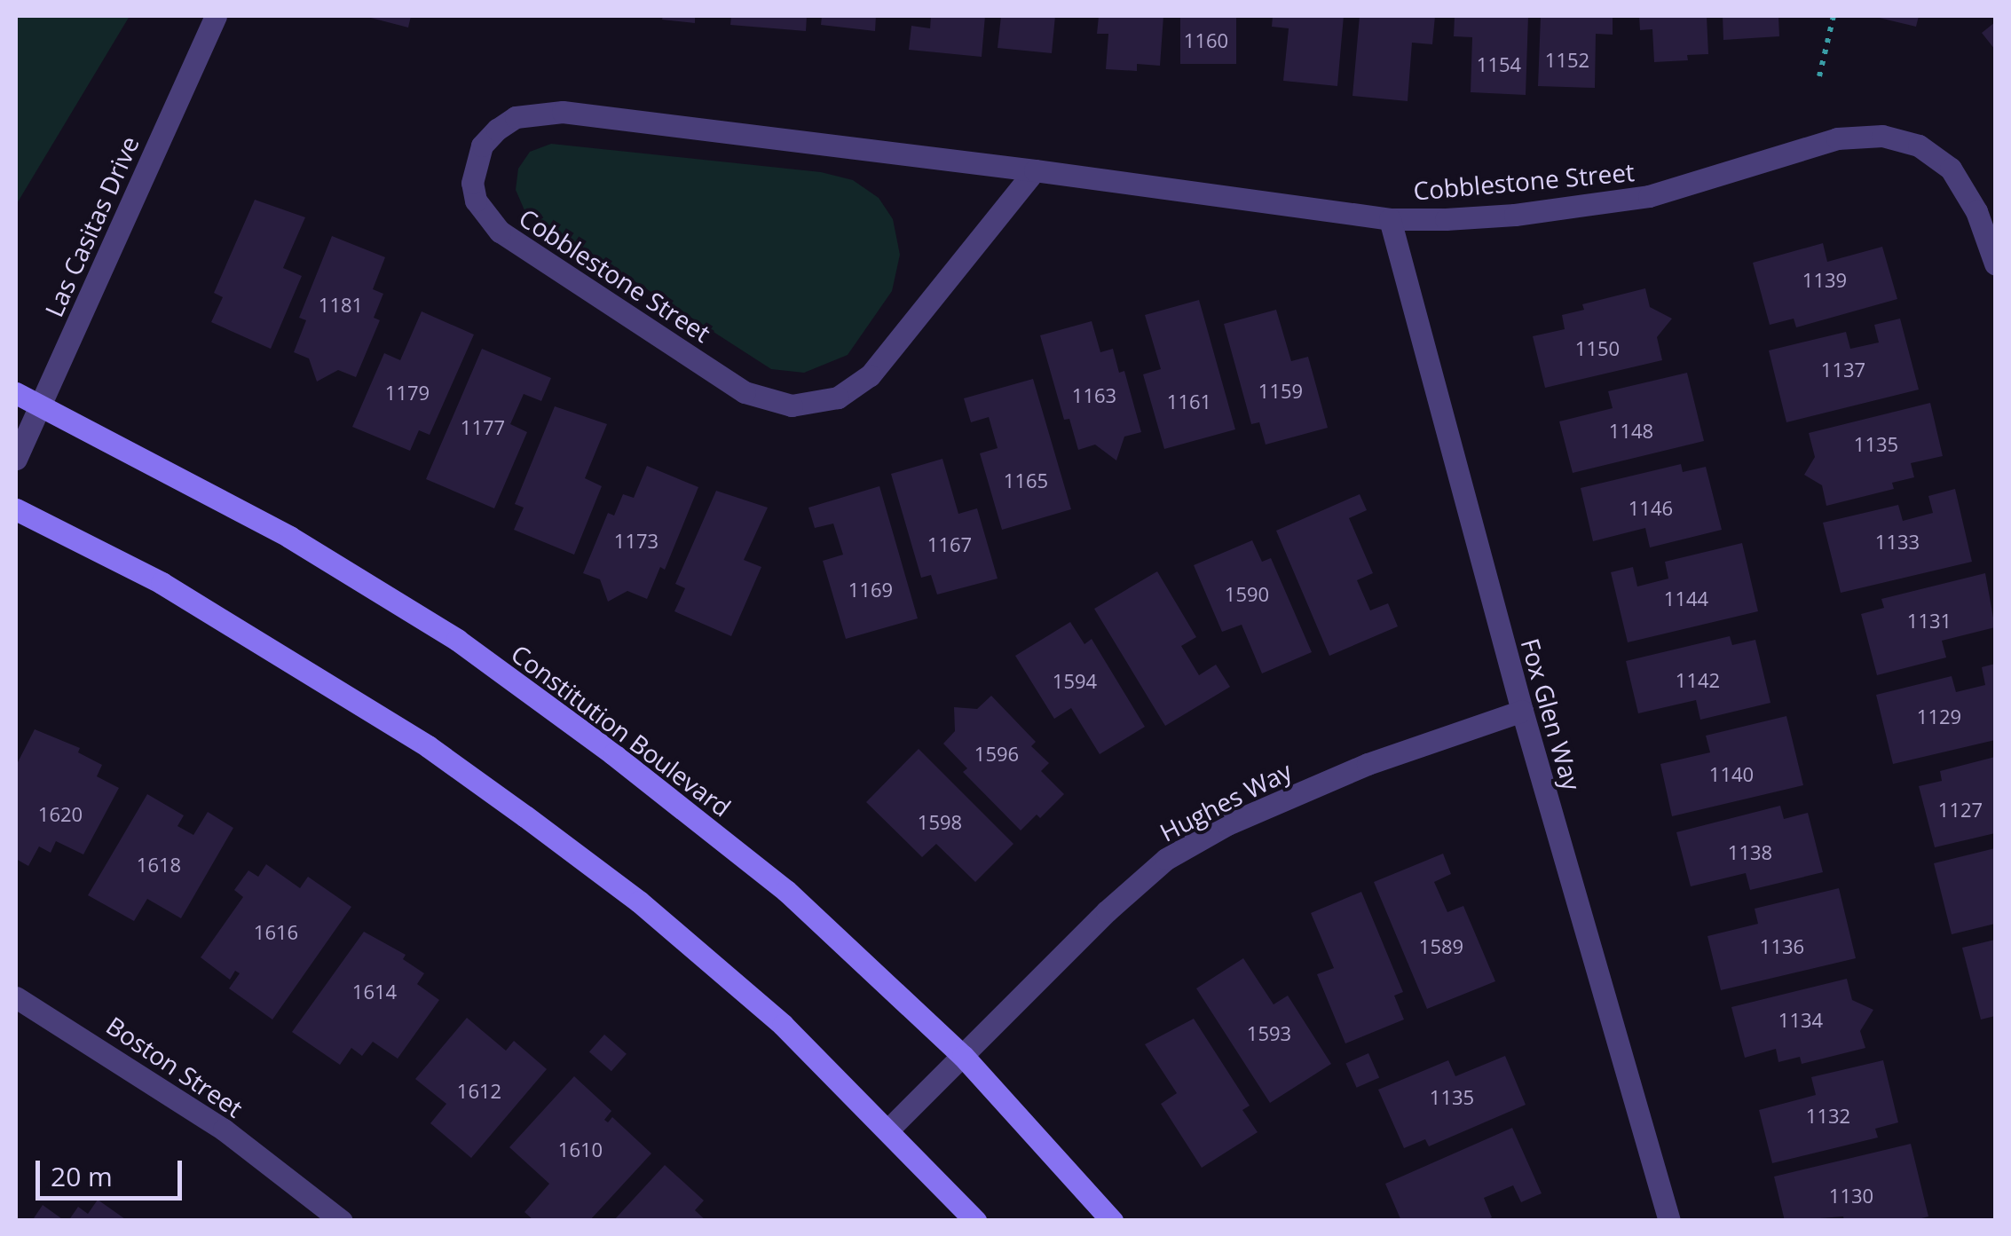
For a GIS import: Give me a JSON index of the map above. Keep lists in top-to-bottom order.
{
  "streets": {
    "main road": ["Constitution Boulevard"],
    "street": [
      "Cobblestone Street",
      "Las Casitas Drive",
      "Fox Glen Way",
      "Hughes Way",
      "Boston Street"
    ]
  },
  "crossings": [
    ["Cobblestone Street", "Fox Glen Way"],
    ["Las Casitas Drive", "Constitution Boulevard"],
    ["Fox Glen Way", "Hughes Way"],
    ["Constitution Boulevard", "Hughes Way"]
  ],
  "house_numbers": [
    "1160",
    "1152",
    "1154",
    "1139",
    "1181",
    "1150",
    "1137",
    "1159",
    "1179",
    "1163",
    "1161",
    "1177",
    "1148",
    "1135",
    "1165",
    "1146",
    "1173",
    "1133",
    "1167",
    "1169",
    "1590",
    "1144",
    "1131",
    "1142",
    "1594",
    "1129",
    "1596",
    "1140",
    "1127",
    "1620",
    "1598",
    "1138",
    "1618",
    "1616",
    "1589",
    "1136",
    "1614",
    "1134",
    "1593",
    "1612",
    "1135",
    "1132",
    "1610",
    "1130"
  ],
  "scale_bar": "20 m"
}
